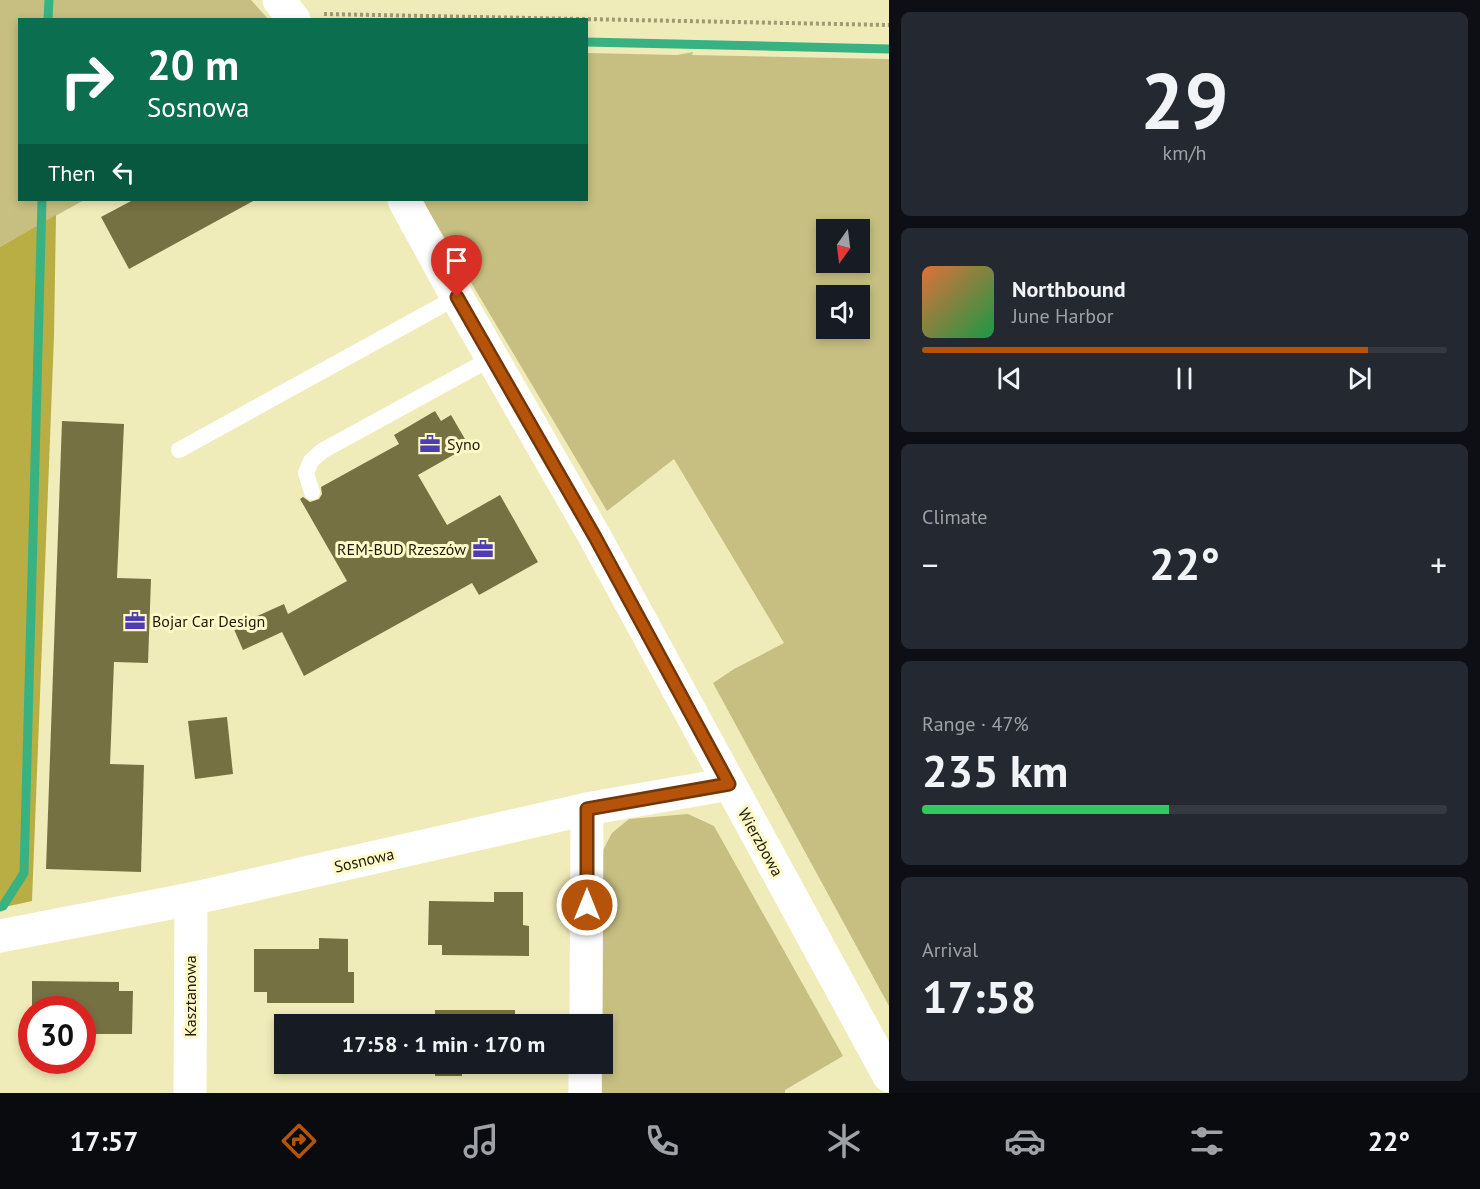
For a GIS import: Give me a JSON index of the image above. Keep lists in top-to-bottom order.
{
  "streets": {
    "street": ["Wierzbowa", "Sosnowa", "Kasztanowa"]
  },
  "crossings": [
    ["Wierzbowa", "Sosnowa"],
    ["Sosnowa", "Kasztanowa"]
  ],
  "places": {
    "office": ["Syno", "REM-BUD Rzeszów", "Bojar Car Design"]
  },
  "north": "bottom",
  "page": {
    "tile": [
      ["29", "km/h"],
      "Climate",
      ["Range · 47%", "235 km"],
      ["Arrival", "17:58"]
    ],
    "turn": ["20 m", "Sosnowa"],
    "then": "Then",
    "song": ["Northbound", "June Harbor"],
    "heat": ["−", "22°", "+"],
    "limit": "30",
    "trip": "17:58 · 1 min · 170 m",
    "tabs": ["17:57", "22°"]
  }
}
